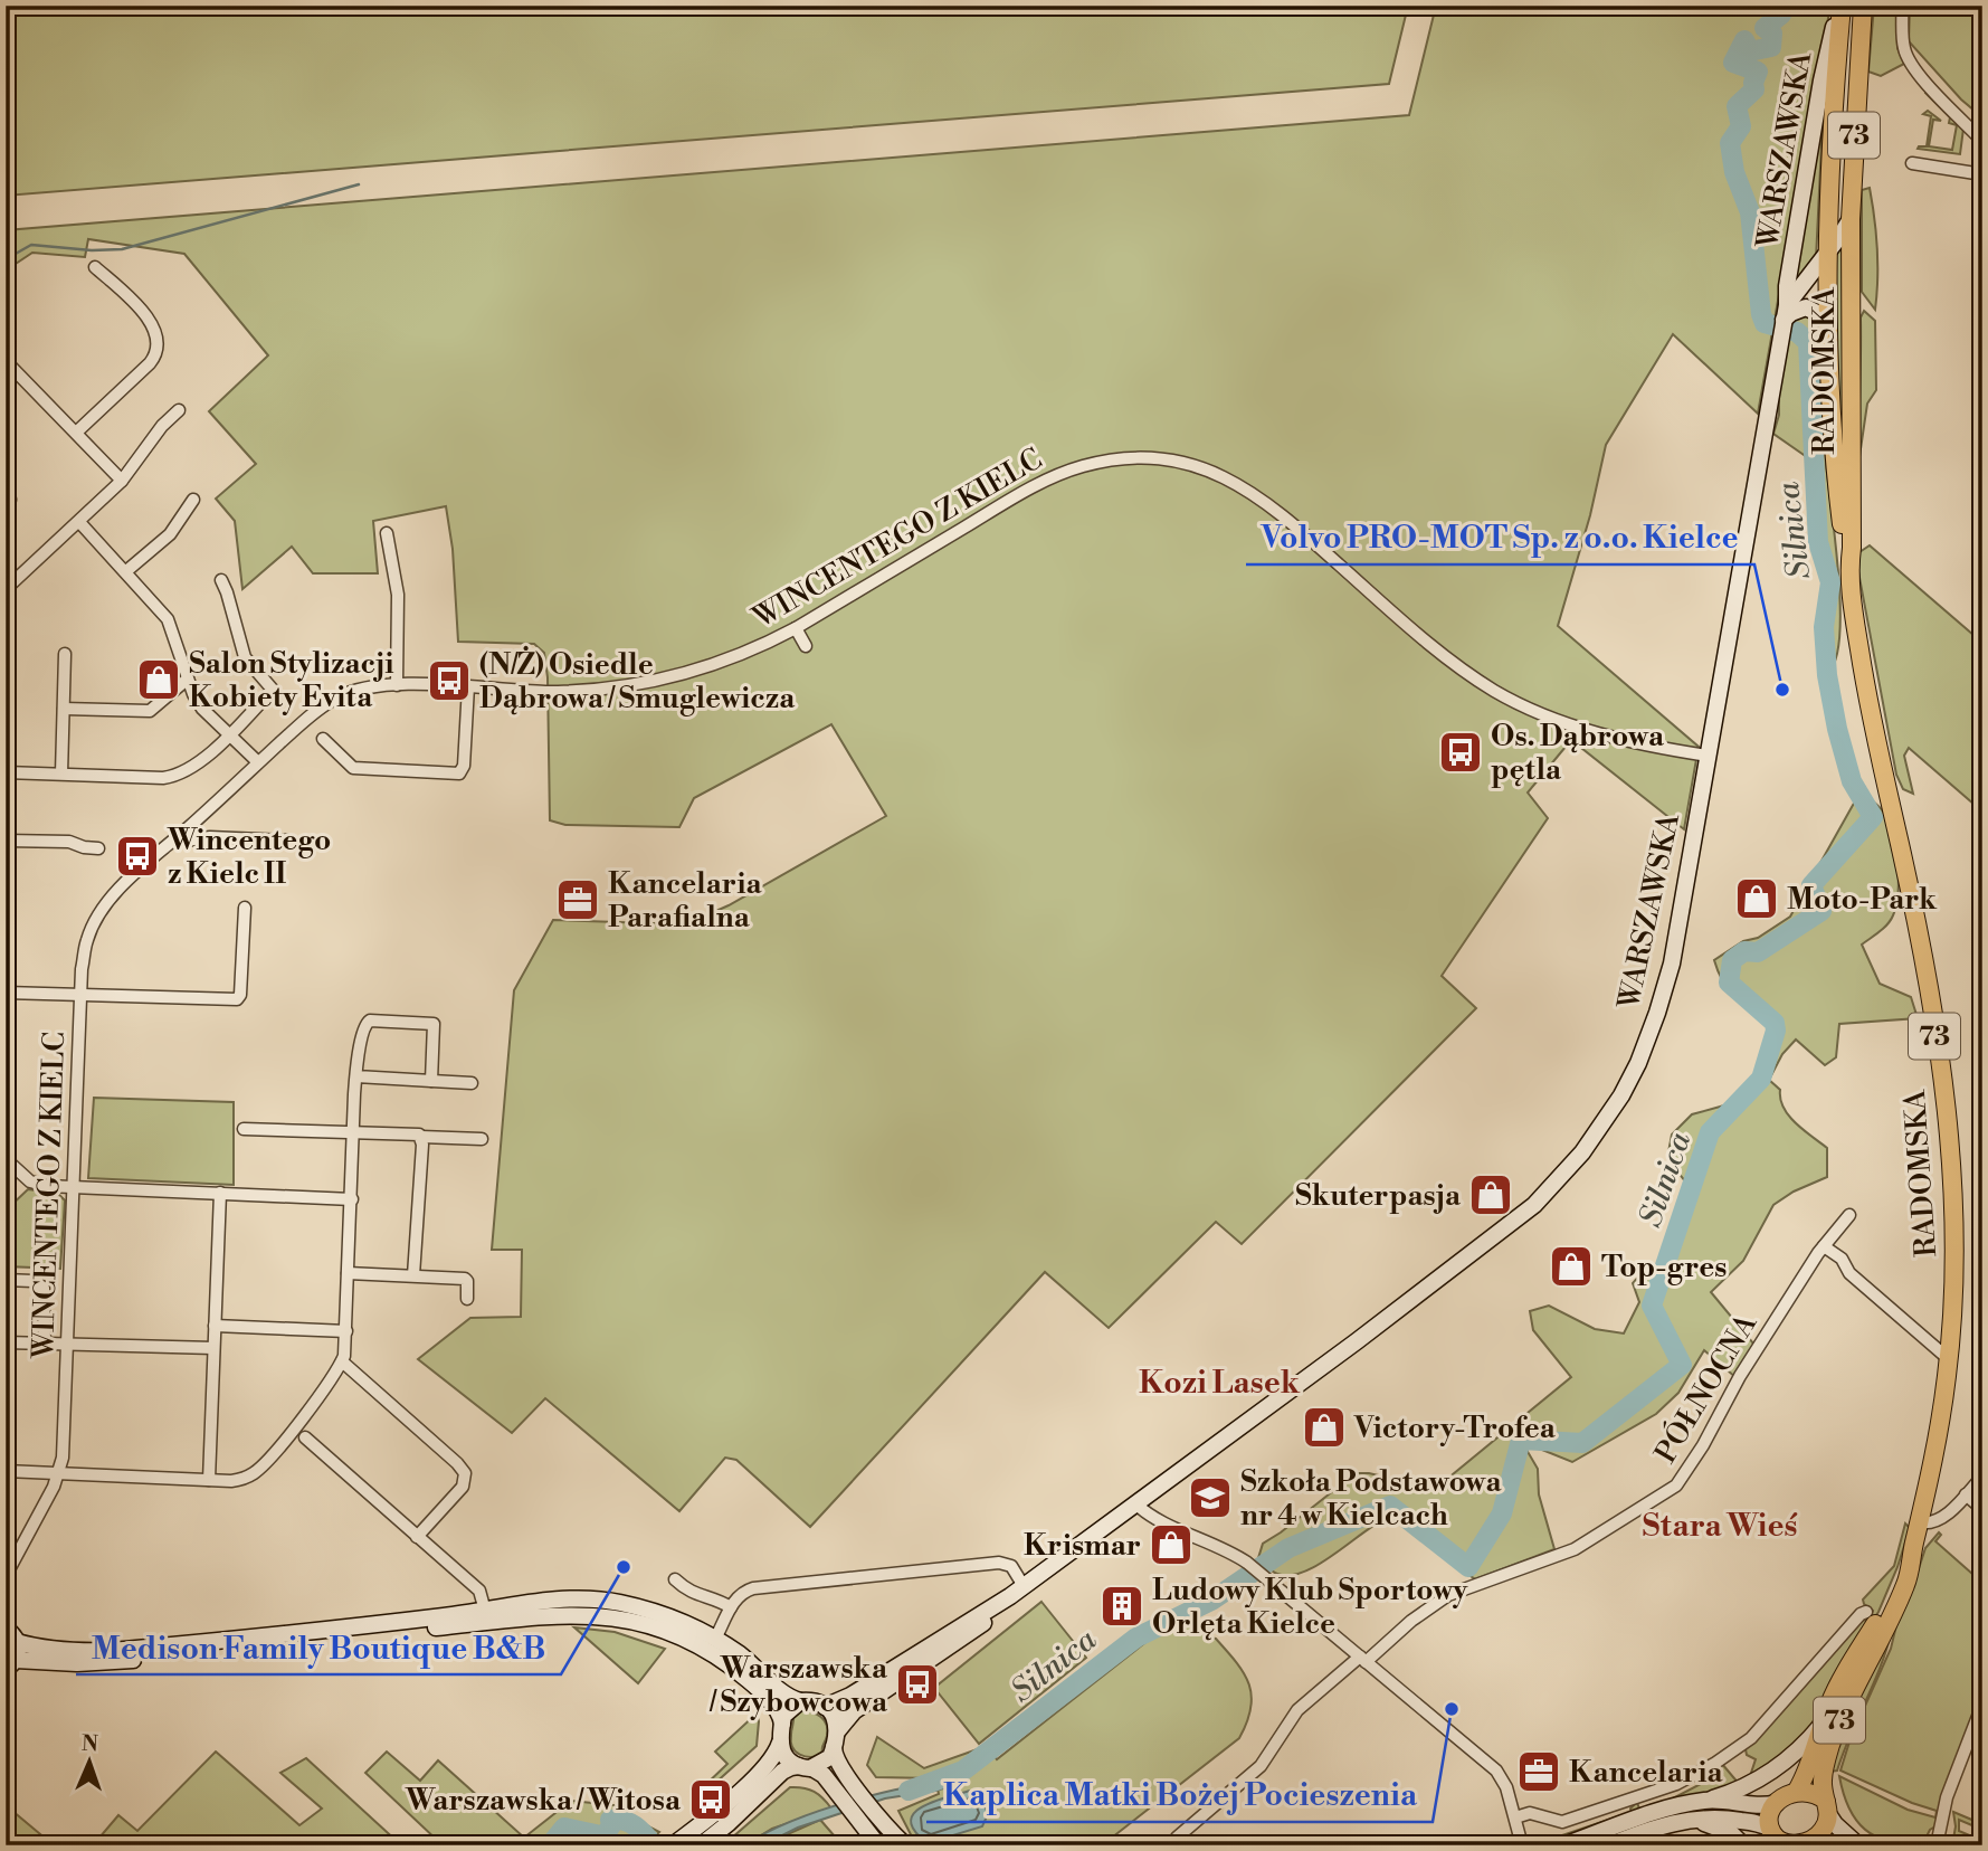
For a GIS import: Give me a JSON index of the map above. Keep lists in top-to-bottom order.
{
  "streets": {
    "main road": ["73", "WARSZAWSKA", "RADOMSKA"],
    "street": ["WINCENTEGO Z KIELC", "PÓŁNOCNA"]
  },
  "crossings": [
    ["73", "RADOMSKA"],
    ["WARSZAWSKA", "RADOMSKA"],
    ["WARSZAWSKA", "WINCENTEGO Z KIELC"]
  ],
  "districts": ["Kozi Lasek", "Stara Wieś"],
  "water": ["Silnica"],
  "places": {
    "shop": [
      "Salon Stylizacji Kobiety Evita",
      "Moto-Park",
      "Skuterpasja",
      "Top-gres",
      "Victory-Trofea",
      "Krismar"
    ],
    "bus stop": [
      "(N/Ż) Osiedle Dąbrowa / Smuglewicza",
      "Os. Dąbrowa pętla",
      "Wincentego z Kielc II",
      "Warszawska / Szybowcowa",
      "Warszawska / Witosa"
    ],
    "other": ["Volvo PRO-MOT Sp. z o.o. Kielce", "Medison Family Boutique B&B", "Kaplica Matki Bożej Pocieszenia"],
    "office": ["Kancelaria Parafialna", "Kancelaria"],
    "school or university": ["Szkoła Podstawowa nr 4 w Kielcach"],
    "building": ["Ludowy Klub Sportowy Orlęta Kielce"]
  },
  "north": "top"
}
